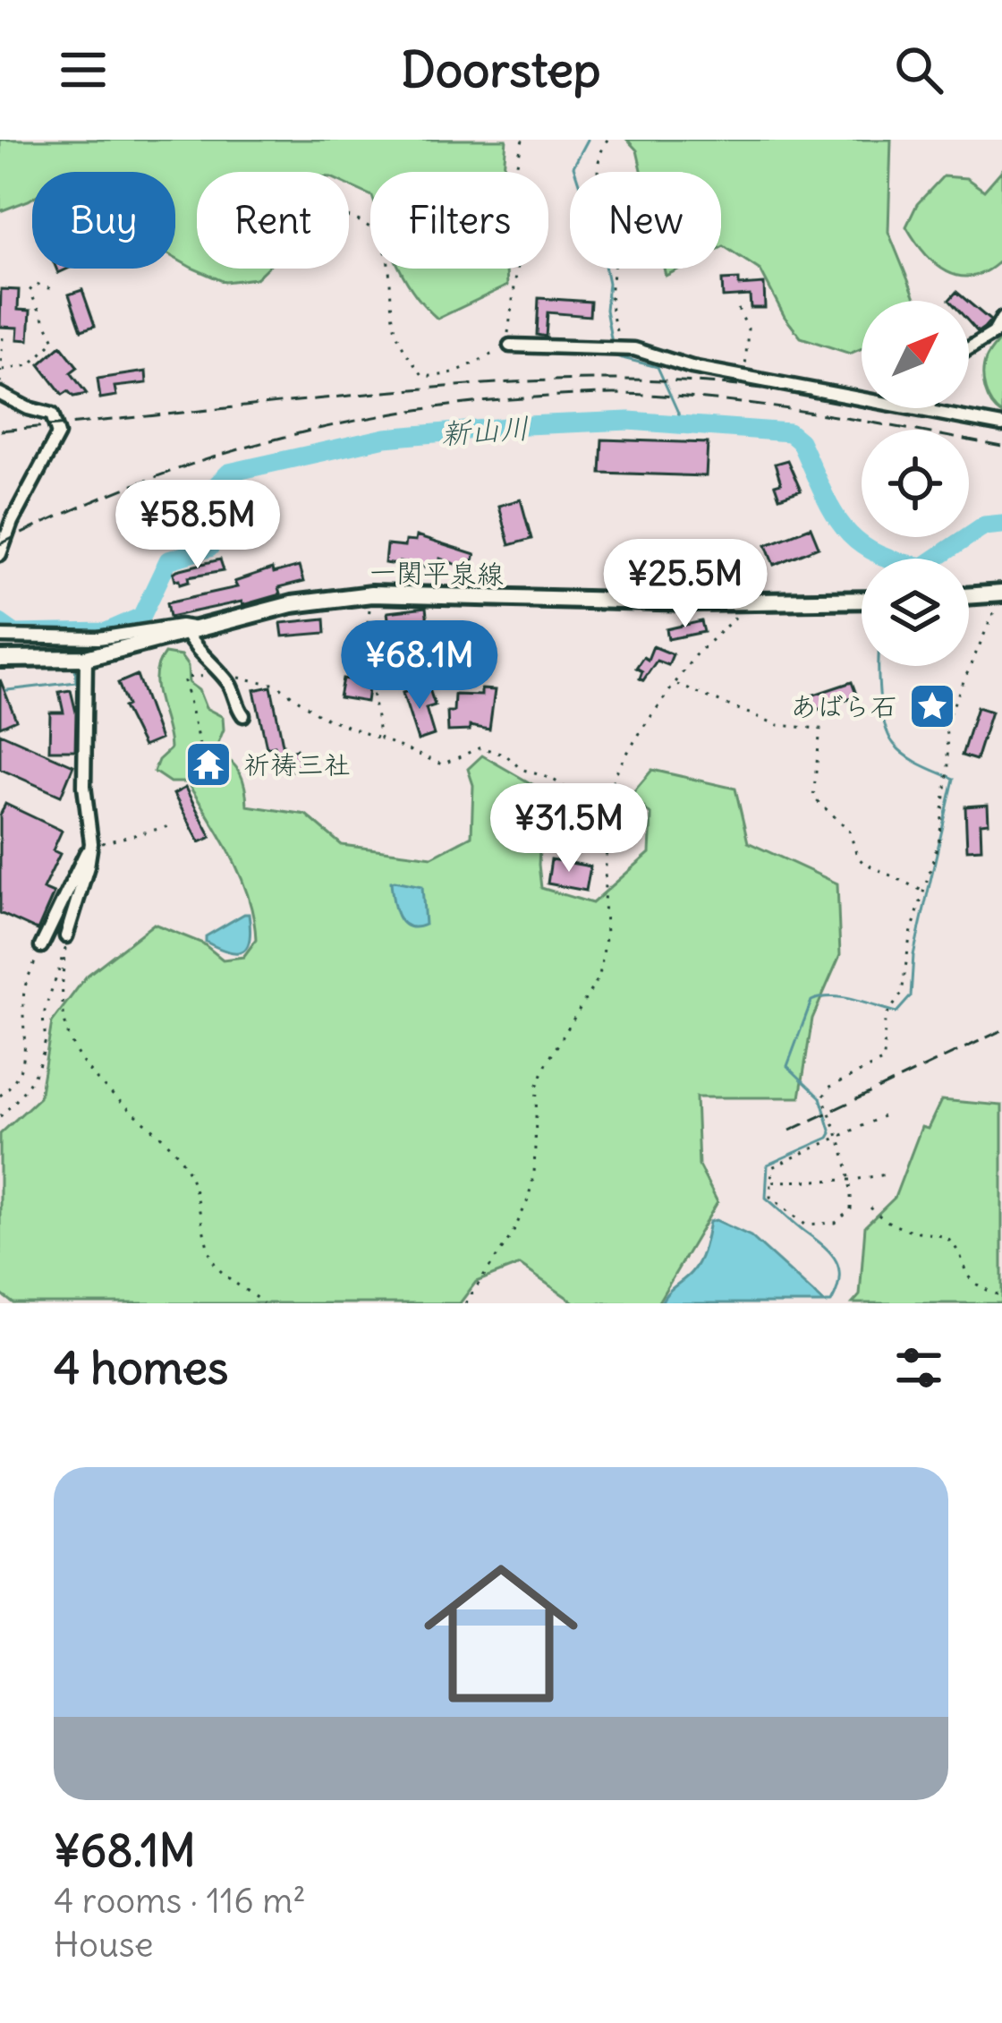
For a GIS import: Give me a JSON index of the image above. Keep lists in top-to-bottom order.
{
  "streets": {
    "main road": ["一関平泉線"]
  },
  "water": ["新山川"],
  "places": {
    "place": ["あばら石"],
    "temple": ["祈祷三社"]
  },
  "north": "top right",
  "page": {
    "header": "Doorstep",
    "chip": [
      "Buy",
      "Rent",
      "Filters",
      "New"
    ],
    "price": [
      "¥58.5M",
      "¥25.5M",
      "¥68.1M",
      "¥31.5M"
    ],
    "heading": "4 homes",
    "list": [
      {
        "name": "¥68.1M",
        "note": "4 rooms · 116 m² · House"
      }
    ]
  }
}
